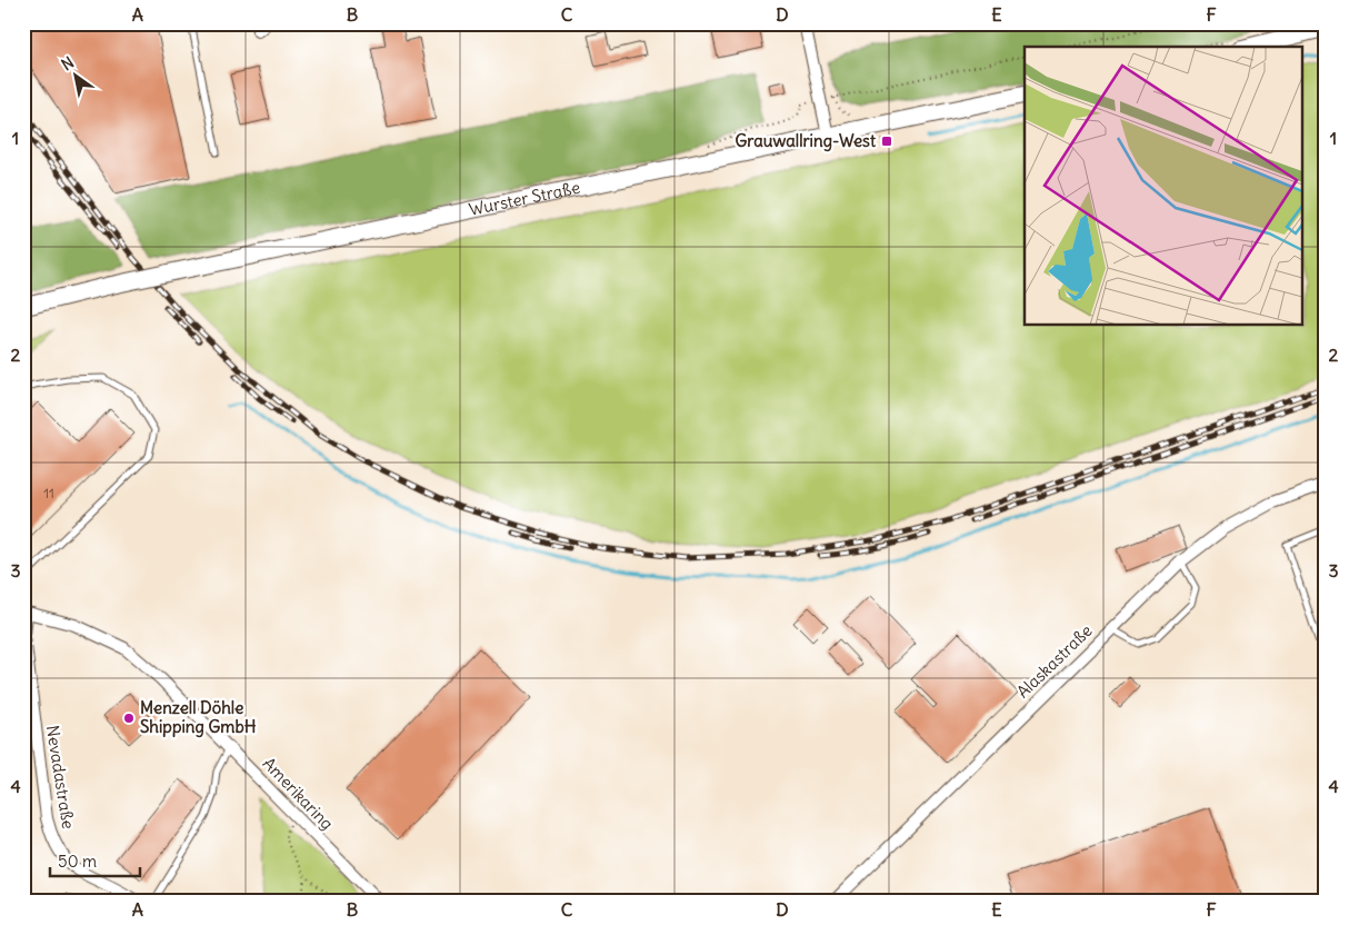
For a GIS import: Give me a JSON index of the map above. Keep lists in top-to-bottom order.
{
  "streets": {
    "main road": ["Wurster Straße"],
    "street": ["Alaskastraße", "Nevadastraße", "Amerikaring"]
  },
  "crossings": [
    ["Nevadastraße", "Amerikaring"]
  ],
  "places": {
    "transit": ["Grauwallring-West"],
    "other": ["Menzell Döhle Shipping GmbH"]
  },
  "house_numbers": ["11"],
  "scale_bar": "50 m",
  "north": "top left",
  "grid": {
    "columns": [
      "A",
      "B",
      "C",
      "D",
      "E",
      "F"
    ],
    "rows": [
      "1",
      "2",
      "3",
      "4"
    ]
  }
}
